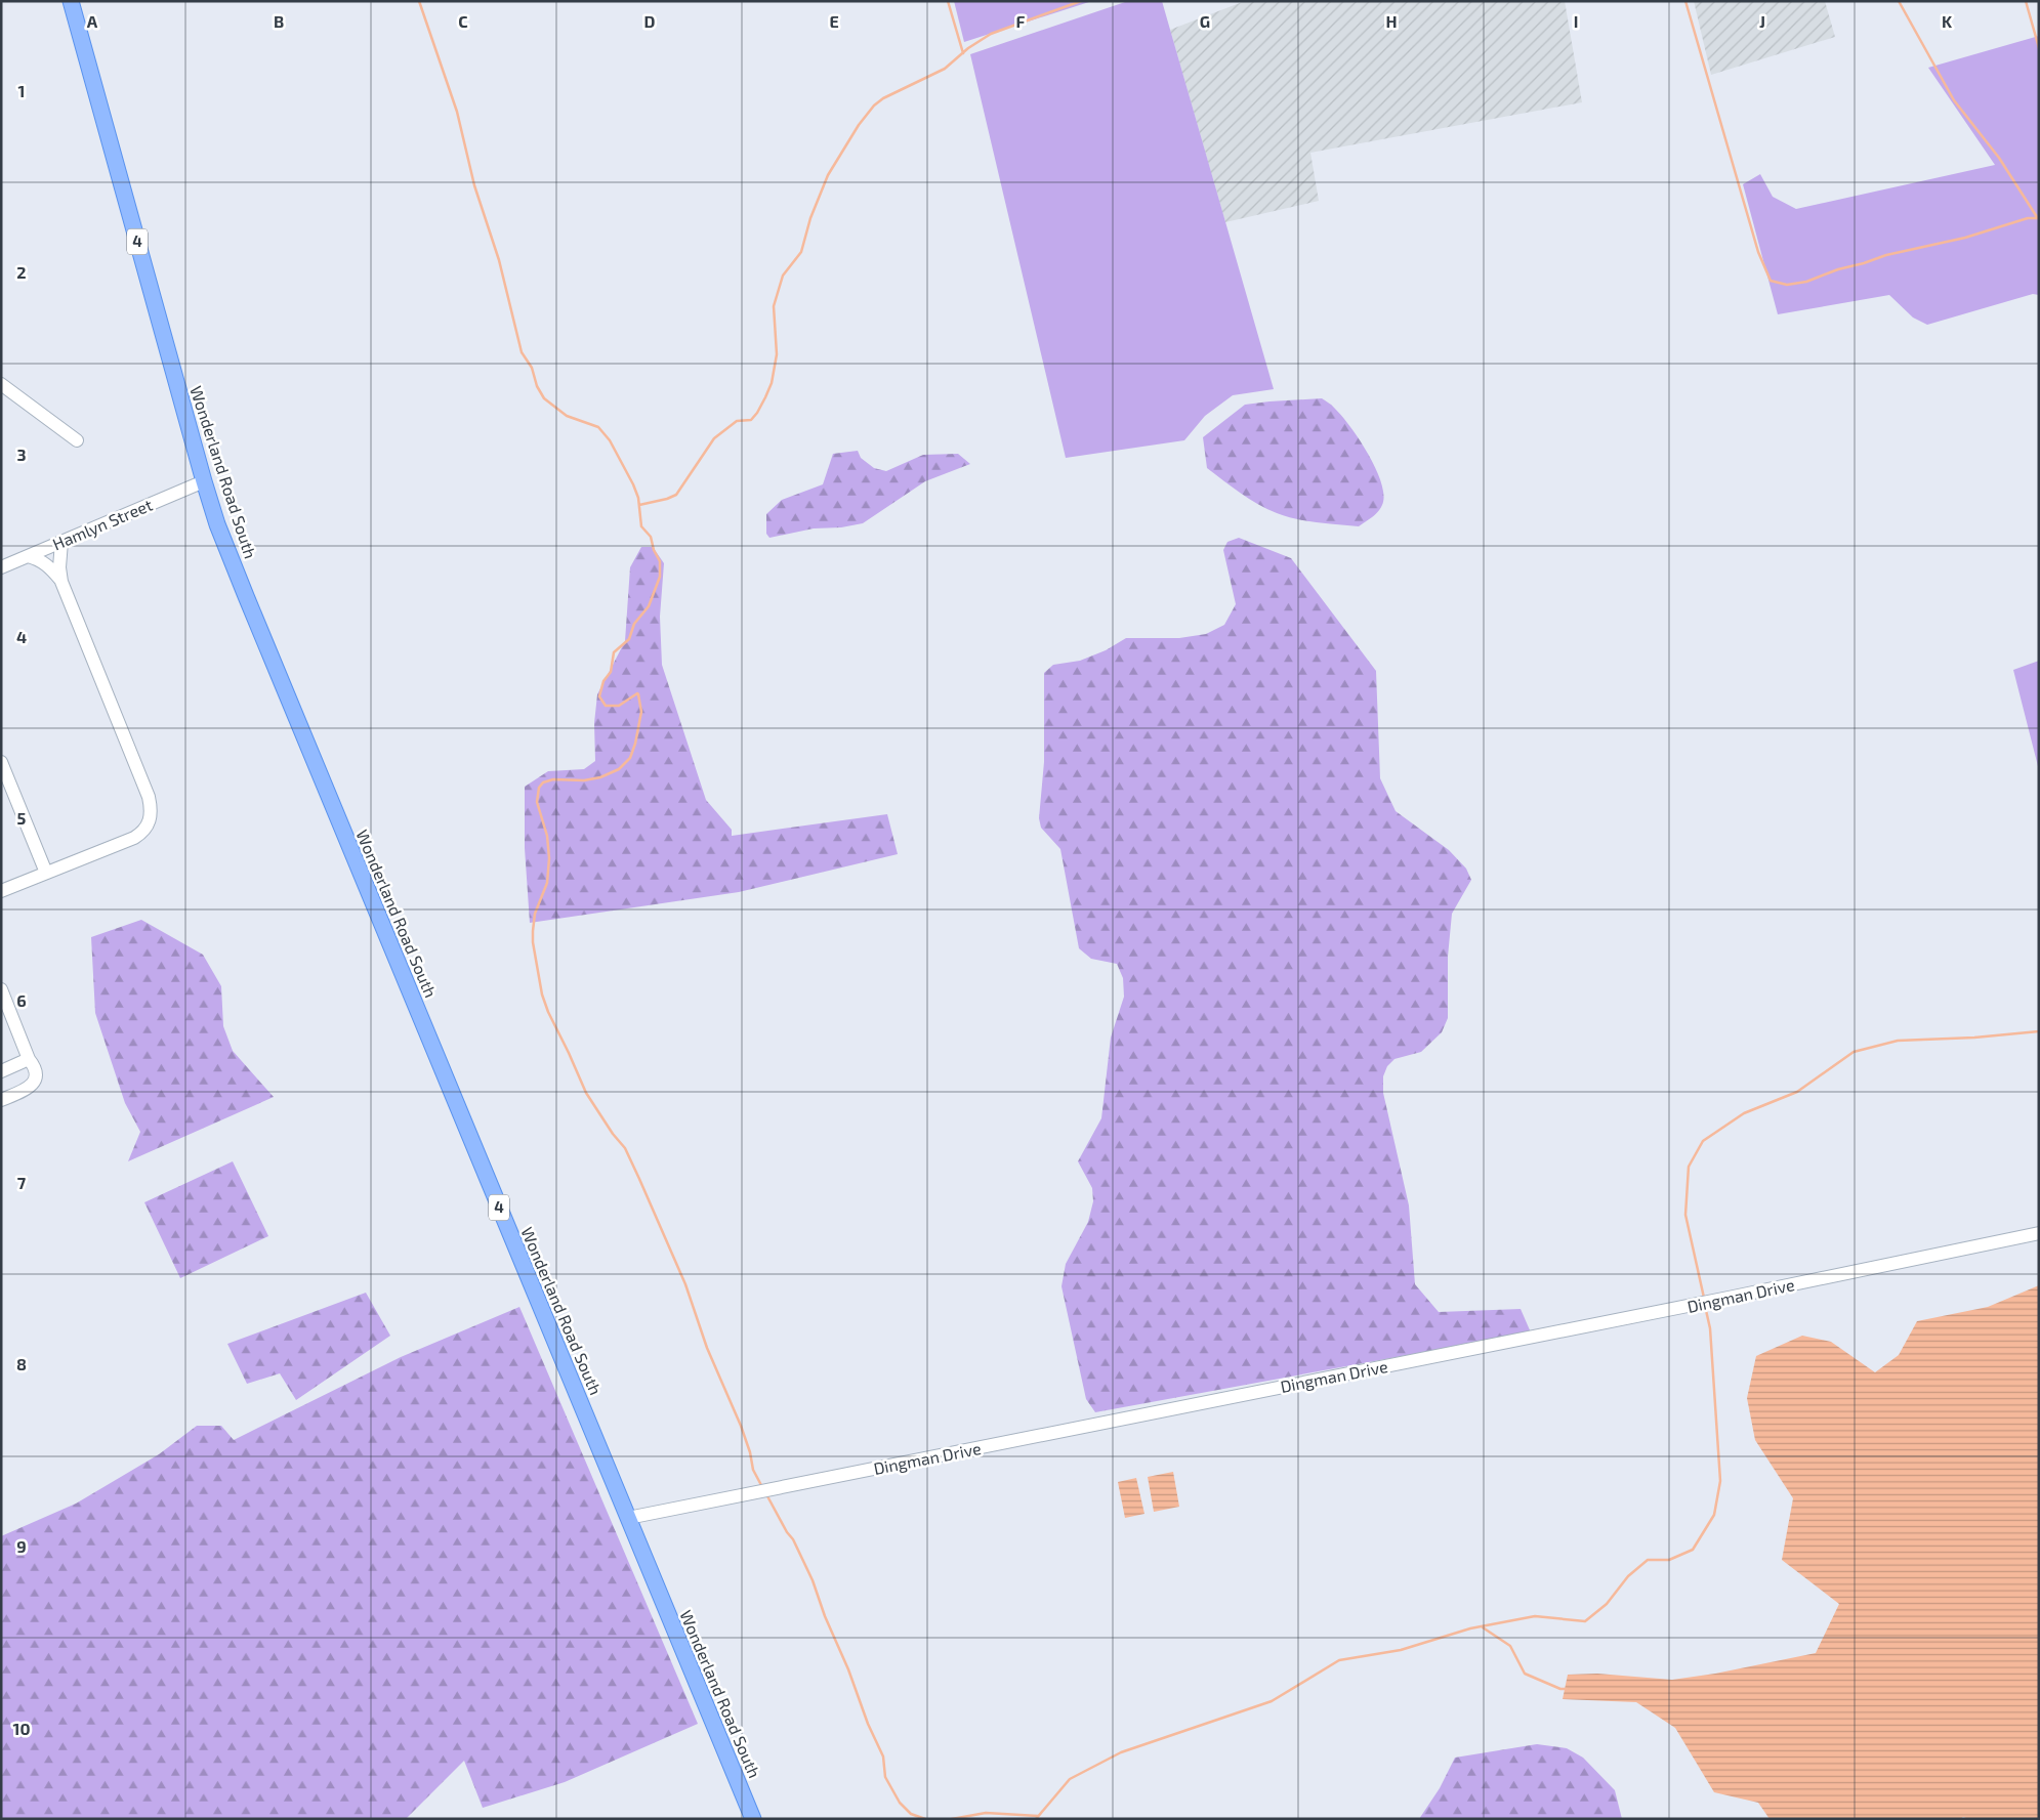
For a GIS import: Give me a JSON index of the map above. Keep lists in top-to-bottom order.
{
  "streets": {
    "main road": ["4", "Wonderland Road South"],
    "street": ["Hamlyn Street", "Dingman Drive"]
  },
  "crossings": [
    ["Wonderland Road South", "Hamlyn Street"],
    ["Wonderland Road South", "Dingman Drive"]
  ],
  "grid": {
    "columns": [
      "A",
      "B",
      "C",
      "D",
      "E",
      "F",
      "G",
      "H",
      "I",
      "J",
      "K"
    ],
    "rows": [
      "1",
      "2",
      "3",
      "4",
      "5",
      "6",
      "7",
      "8",
      "9",
      "10"
    ]
  }
}
